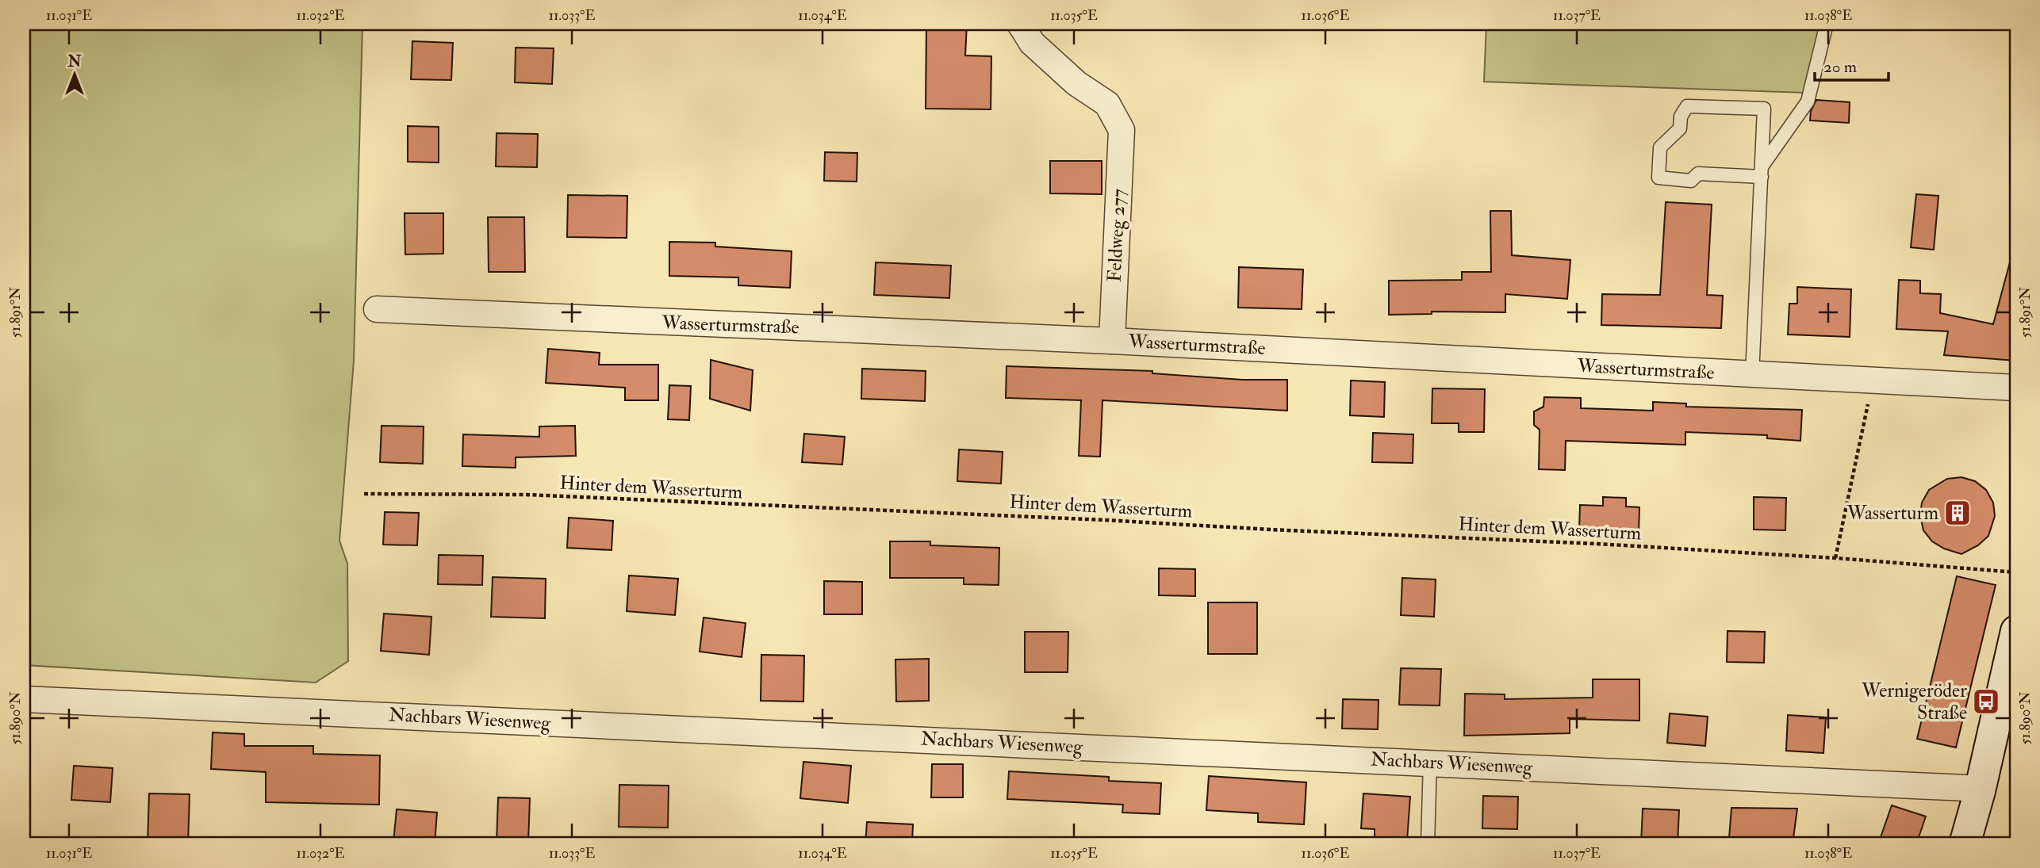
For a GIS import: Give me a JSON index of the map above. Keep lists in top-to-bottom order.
{
  "streets": {
    "street": ["Feldweg 277", "Wasserturmstraße", "Nachbars Wiesenweg"],
    "path": ["Hinter dem Wasserturm"]
  },
  "crossings": [
    ["Feldweg 277", "Wasserturmstraße"]
  ],
  "places": {
    "building": ["Wasserturm"],
    "bus stop": ["Wernigeröder Straße"]
  },
  "scale_bar": "20 m",
  "north": "top",
  "coordinates": [
    "11.031°E",
    "11.032°E",
    "11.033°E",
    "11.034°E",
    "11.035°E",
    "11.036°E",
    "11.037°E",
    "11.038°E",
    "51.891°N",
    "51.890°N"
  ]
}
